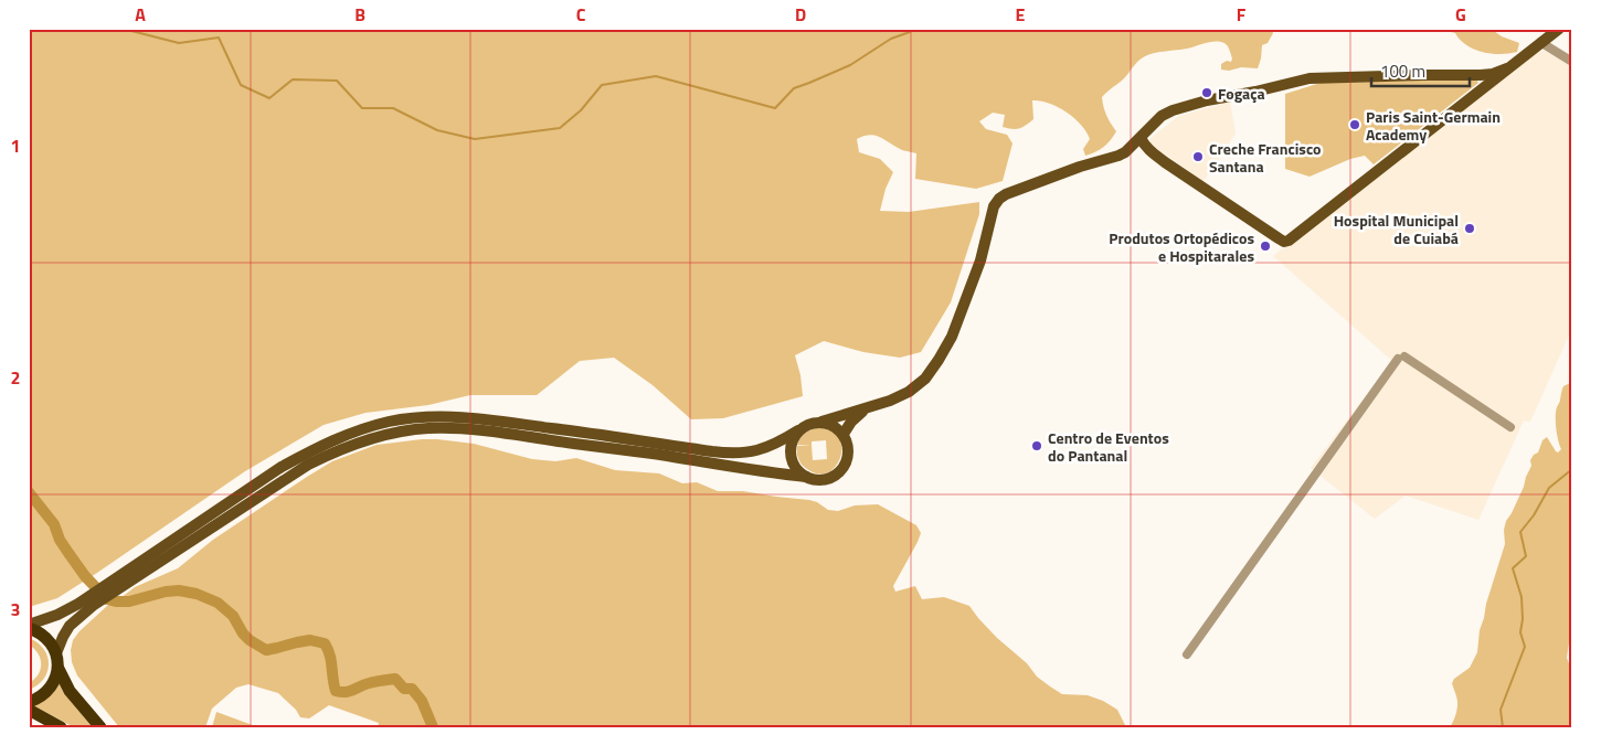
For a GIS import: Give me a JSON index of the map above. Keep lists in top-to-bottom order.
{
  "places": [
    "Fogaça",
    "Paris Saint-Germain Academy",
    "Creche Francisco Santana",
    "Hospital Municipal de Cuiabá",
    "Produtos Ortopédicos e Hospitarales",
    "Centro de Eventos do Pantanal"
  ],
  "scale_bar": "100 m",
  "grid": {
    "columns": [
      "A",
      "B",
      "C",
      "D",
      "E",
      "F",
      "G"
    ],
    "rows": ["1", "2", "3"]
  }
}
